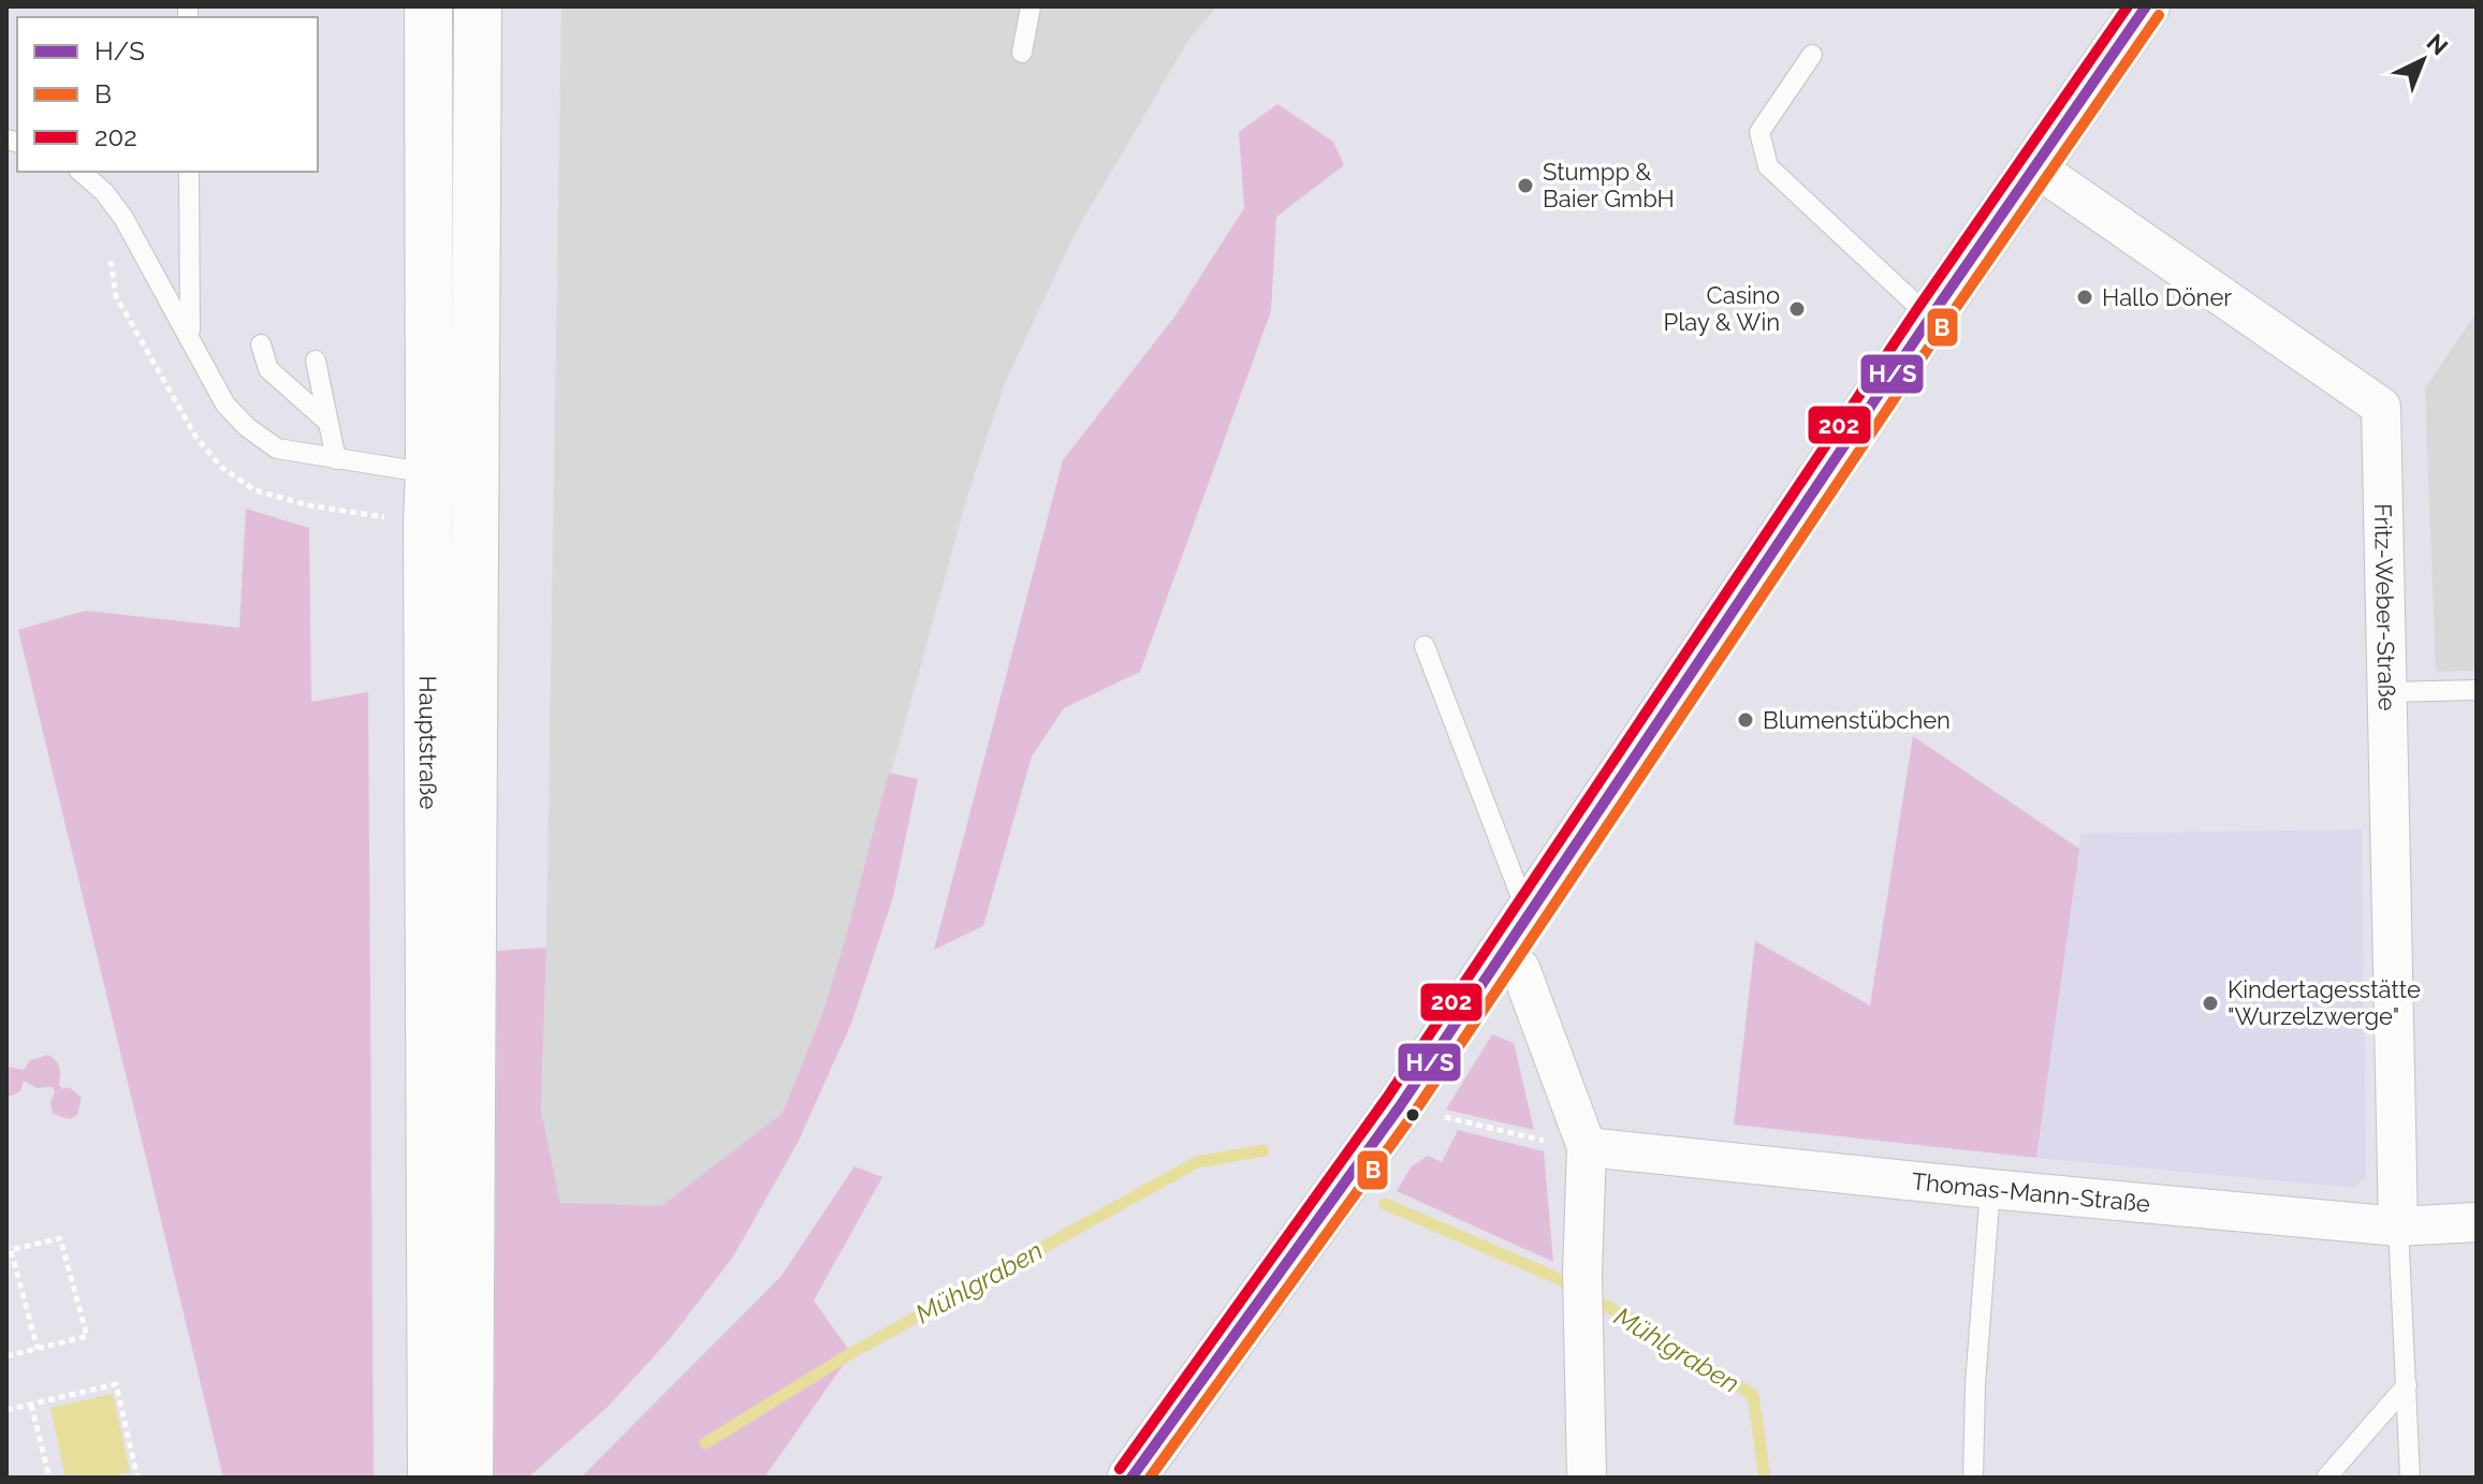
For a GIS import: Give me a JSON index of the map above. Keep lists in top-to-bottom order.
{
  "streets": {
    "main road": ["Hauptstraße"],
    "street": ["Fritz-Weber-Straße", "Thomas-Mann-Straße"]
  },
  "crossings": [
    ["Fritz-Weber-Straße", "Thomas-Mann-Straße"]
  ],
  "water": ["Mühlgraben"],
  "places": [
    "Stumpp & Baier GmbH",
    "Hallo Döner",
    "Casino Play & Win",
    "Blumenstübchen",
    "Kindertagesstätte \"Wurzelzwerge\""
  ],
  "lines": ["transit line H/S", "transit line 202", "transit line B"],
  "legend": ["H/S", "B", "202"],
  "north": "top right"
}
